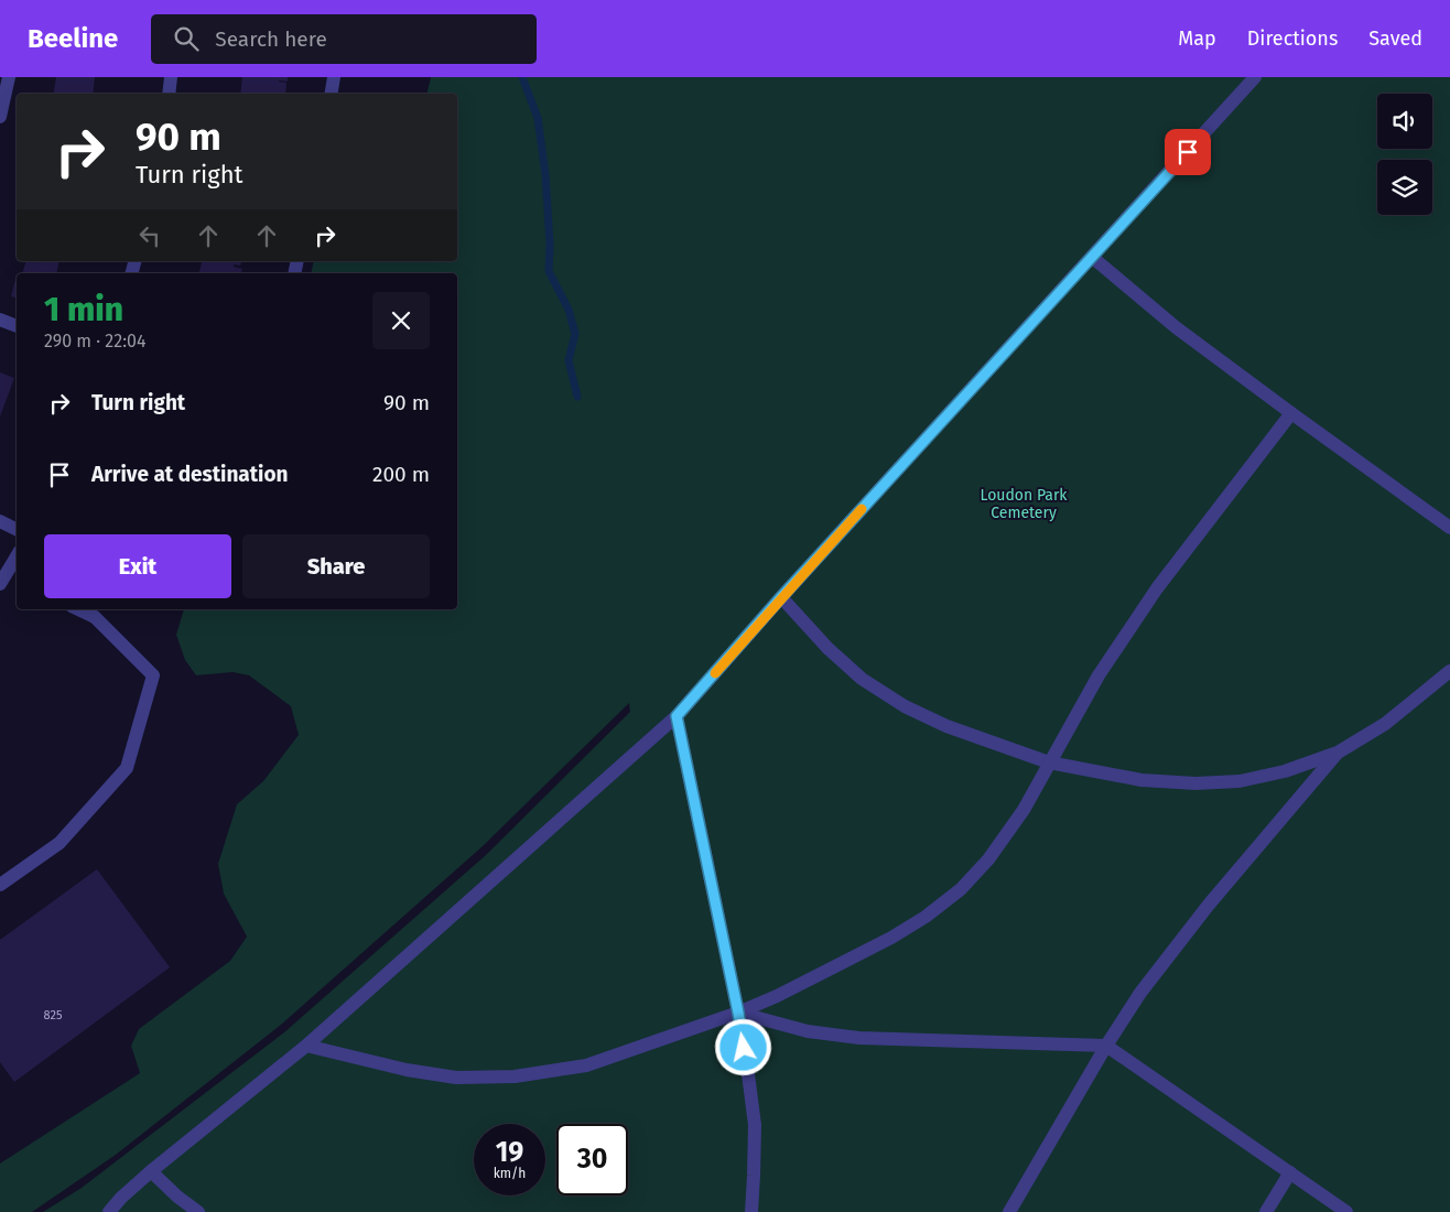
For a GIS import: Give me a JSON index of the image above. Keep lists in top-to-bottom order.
{
  "parks": ["Loudon Park Cemetery"],
  "house_numbers": ["825"],
  "page": {
    "header": "Beeline",
    "search": "Search here",
    "nav": ["Map", "Directions", "Saved"],
    "turn": ["90 m", "Turn right"],
    "heading": ["1 min", "290 m · 22:04"],
    "list": [
      {
        "name": "Turn right",
        "value": "90 m"
      },
      {
        "name": "Arrive at destination",
        "value": "200 m"
      }
    ],
    "buttons": ["Exit", "Share"],
    "speed": "19 km/h",
    "limit": "30"
  }
}
